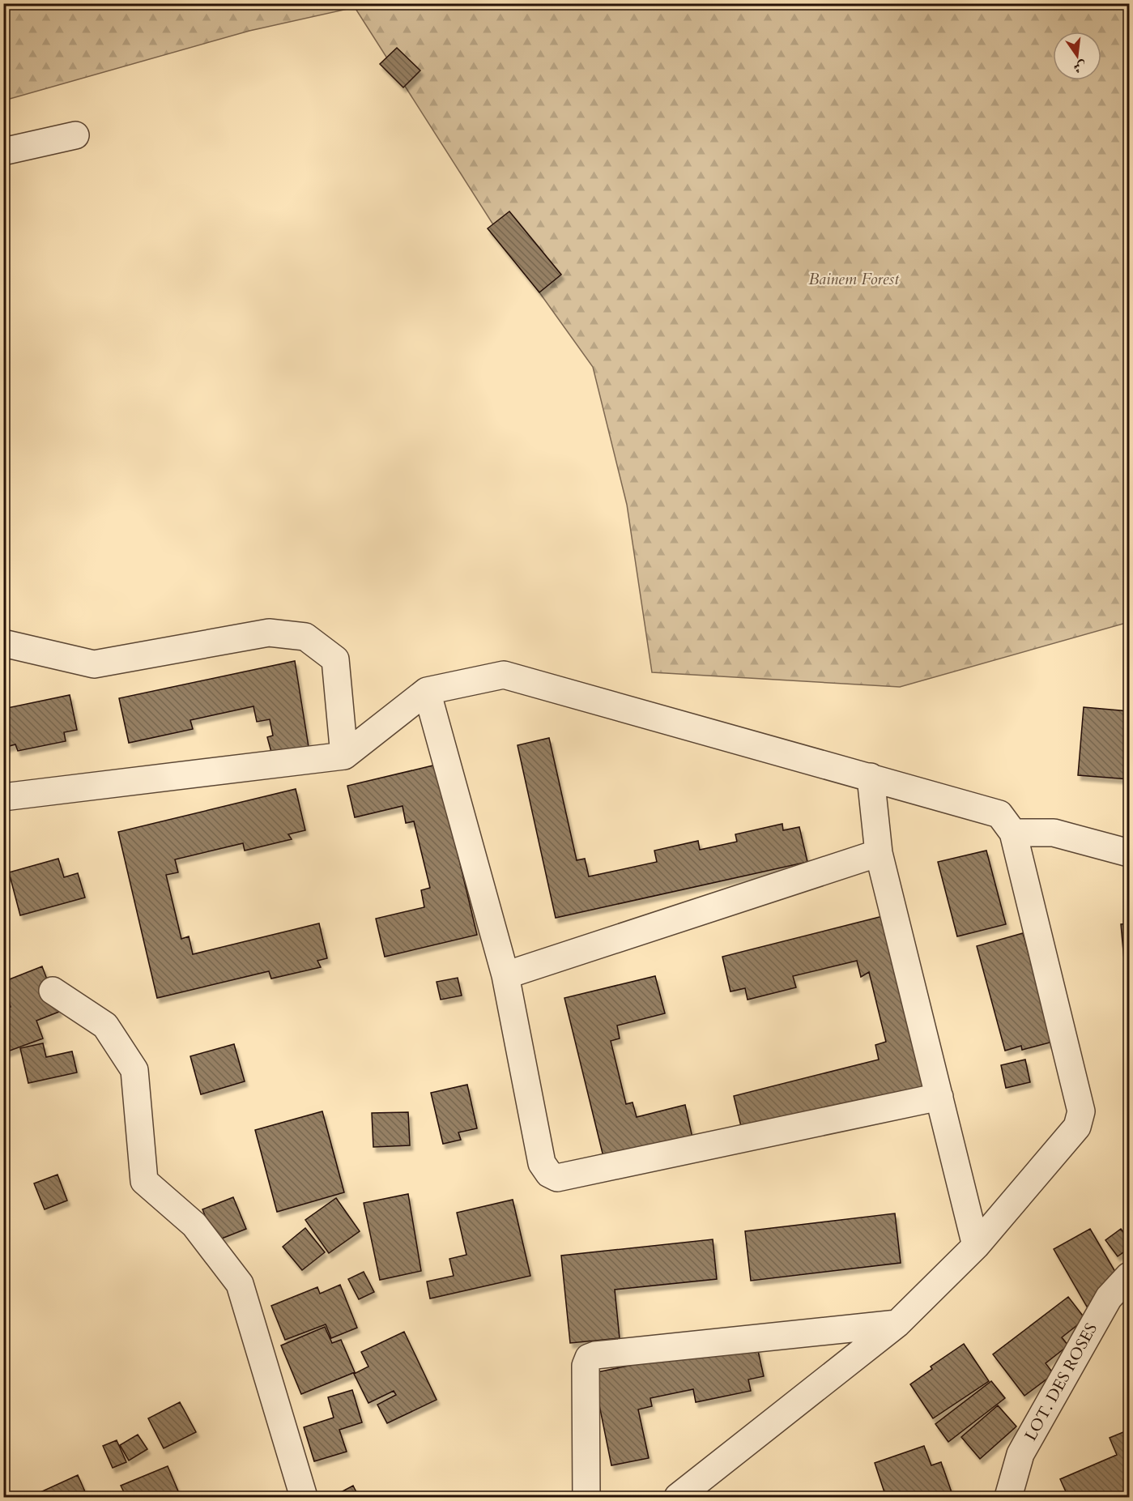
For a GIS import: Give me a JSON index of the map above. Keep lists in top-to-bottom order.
{
  "streets": {
    "street": ["LOT. DES ROSES"]
  },
  "parks": ["Bainem Forest"],
  "north": "bottom"
}
